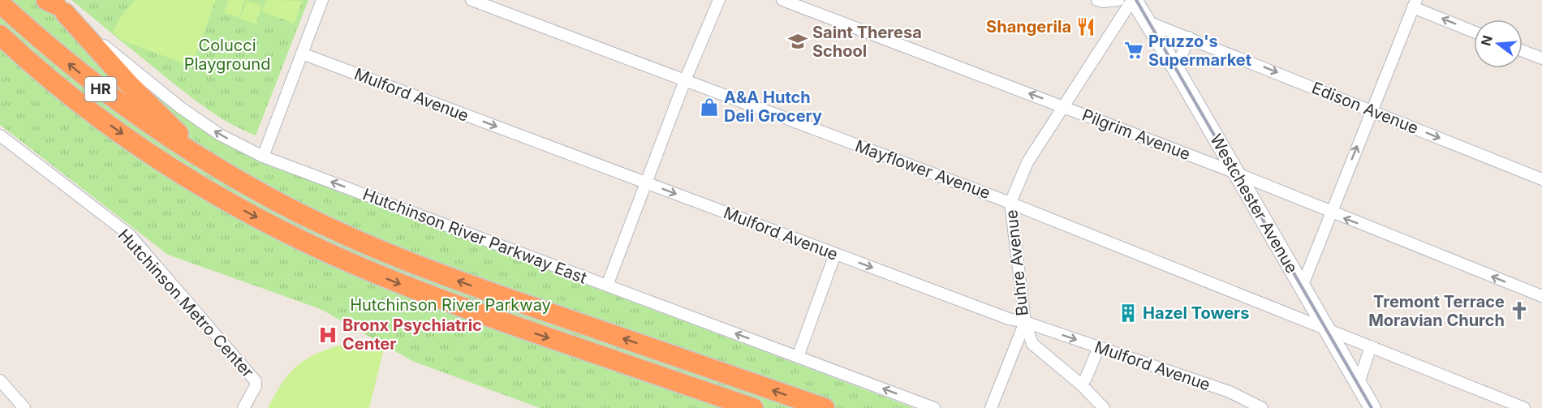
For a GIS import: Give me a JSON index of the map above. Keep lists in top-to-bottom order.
{
  "streets": {
    "highway": ["HR"],
    "main road": ["Westchester Avenue"],
    "street": [
      "Mulford Avenue",
      "Edison Avenue",
      "Pilgrim Avenue",
      "Mayflower Avenue",
      "Hutchinson River Parkway East",
      "Buhre Avenue",
      "Hutchinson Metro Center"
    ]
  },
  "crossings": [
    ["Mulford Avenue", "Buhre Avenue"],
    ["Edison Avenue", "Westchester Avenue"],
    ["Pilgrim Avenue", "Westchester Avenue"],
    ["Pilgrim Avenue", "Buhre Avenue"],
    ["Mayflower Avenue", "Westchester Avenue"],
    ["Mayflower Avenue", "Buhre Avenue"],
    ["Westchester Avenue", "Buhre Avenue"]
  ],
  "one_way": [
    "Mulford Avenue",
    "Edison Avenue",
    "Pilgrim Avenue",
    "Hutchinson River Parkway East"
  ],
  "parks": ["Colucci Playground", "Hutchinson River Parkway"],
  "places": {
    "restaurant": ["Shangerila"],
    "school or university": ["Saint Theresa School"],
    "supermarket": ["Pruzzo's Supermarket"],
    "shop": ["A&A Hutch Deli Grocery"],
    "church": ["Tremont Terrace Moravian Church"],
    "building": ["Hazel Towers"],
    "hospital": ["Bronx Psychiatric Center"]
  },
  "north": "left"
}
